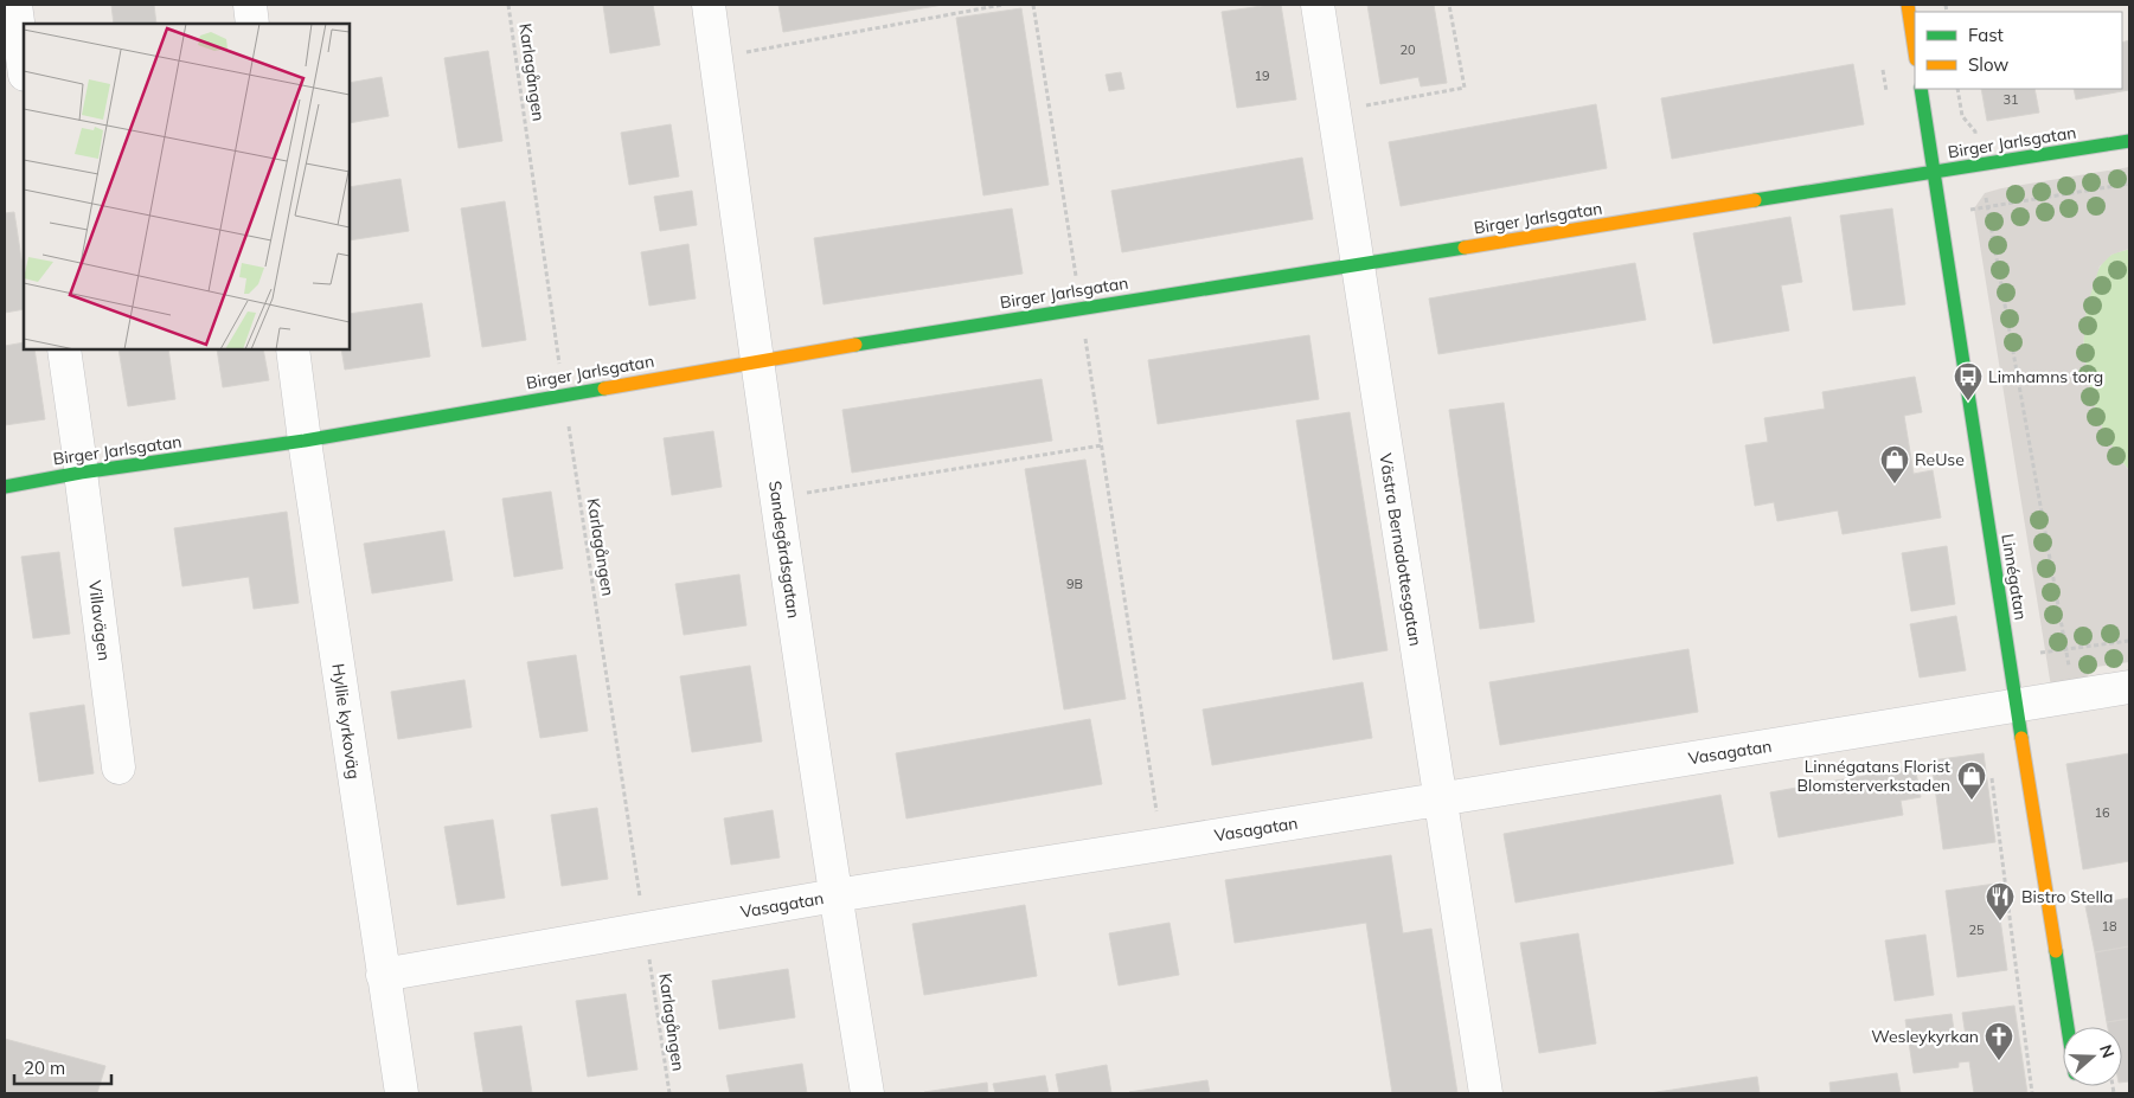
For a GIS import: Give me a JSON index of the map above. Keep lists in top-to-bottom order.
{
  "streets": {
    "street": [
      "Birger Jarlsgatan",
      "Sandegårdsgatan",
      "Västra Bernadottesgatan",
      "Linnégatan",
      "Villavägen",
      "Hyllie kyrkoväg",
      "Vasagatan"
    ],
    "path": ["Karlagången"]
  },
  "crossings": [
    ["Karlagången", "Birger Jarlsgatan"],
    ["Karlagången", "Vasagatan"],
    ["Birger Jarlsgatan", "Sandegårdsgatan"],
    ["Birger Jarlsgatan", "Västra Bernadottesgatan"],
    ["Birger Jarlsgatan", "Linnégatan"],
    ["Birger Jarlsgatan", "Villavägen"],
    ["Birger Jarlsgatan", "Hyllie kyrkoväg"],
    ["Sandegårdsgatan", "Vasagatan"],
    ["Västra Bernadottesgatan", "Vasagatan"],
    ["Linnégatan", "Vasagatan"],
    ["Hyllie kyrkoväg", "Vasagatan"]
  ],
  "places": {
    "bus stop": ["Limhamns torg"],
    "shop": ["ReUse", "Linnégatans Florist Blomsterverkstaden"],
    "restaurant": ["Bistro Stella"],
    "church": ["Wesleykyrkan"]
  },
  "house_numbers": [
    "20",
    "19",
    "31",
    "9B",
    "16",
    "18",
    "25"
  ],
  "legend": ["Fast", "Slow"],
  "scale_bar": "20 m",
  "north": "right"
}
